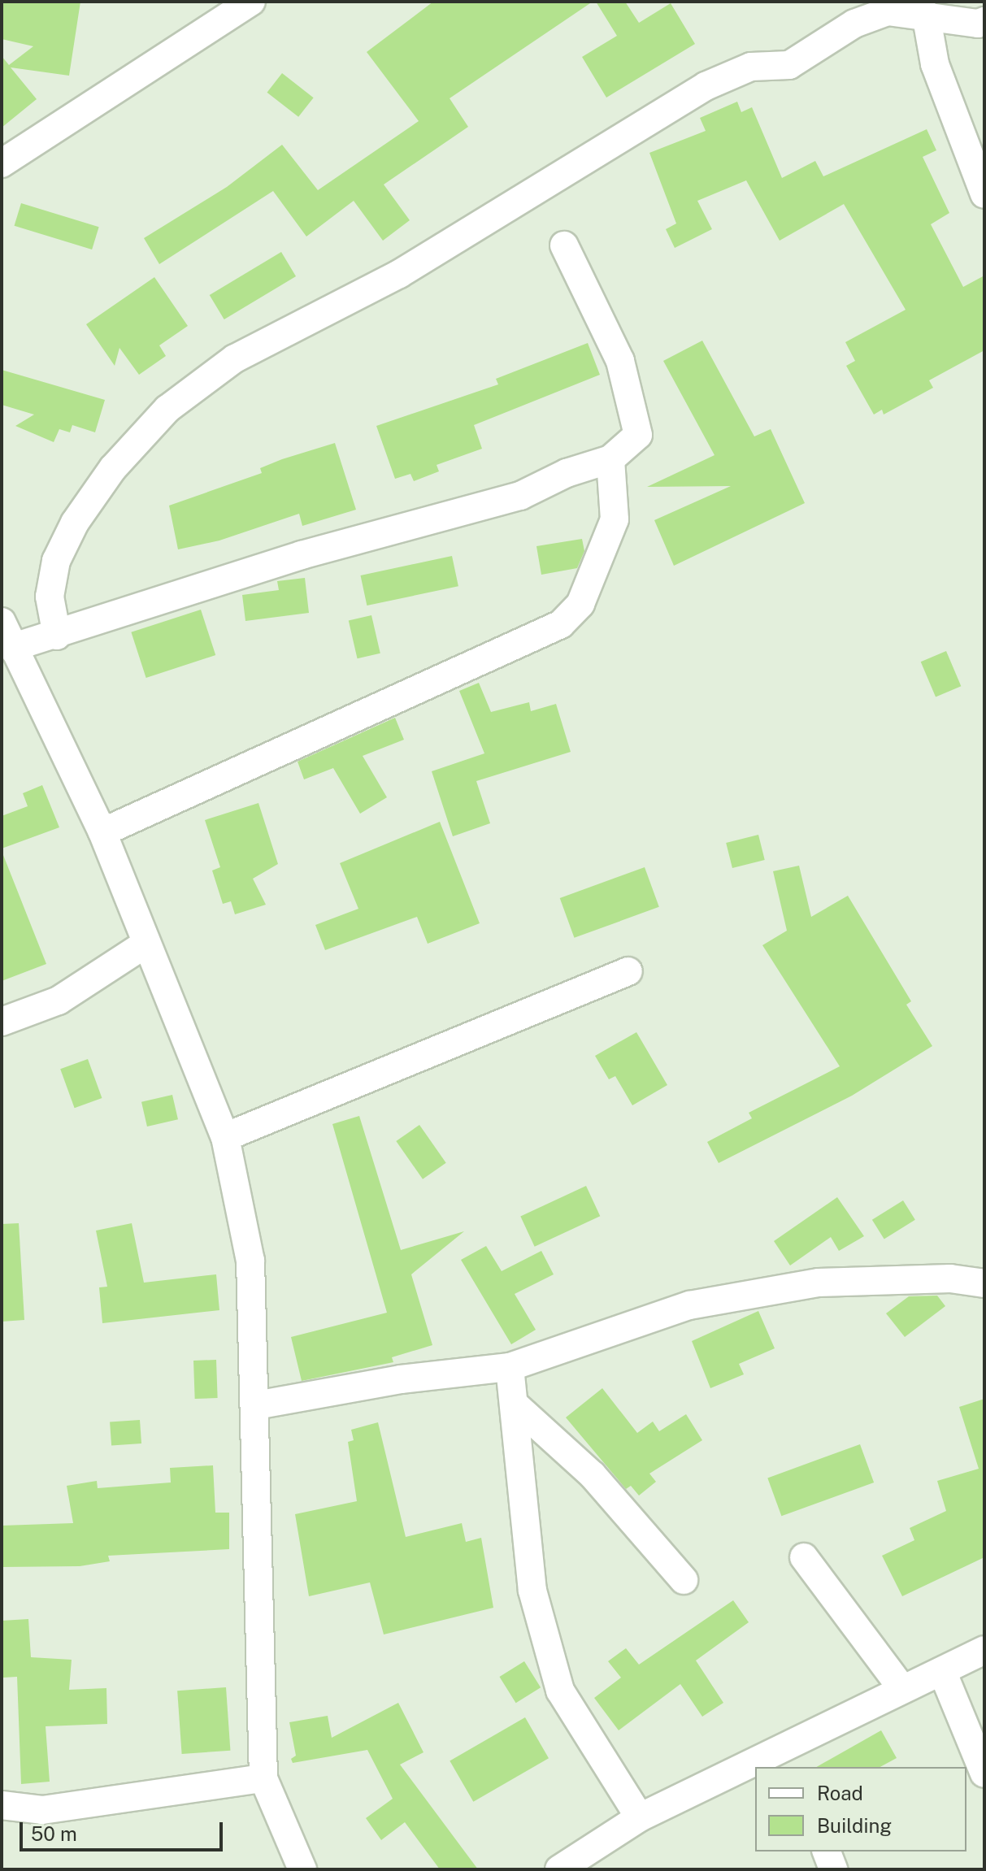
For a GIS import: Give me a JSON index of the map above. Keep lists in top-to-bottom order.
{
  "legend": ["Road", "Building"],
  "scale_bar": "50 m"
}
